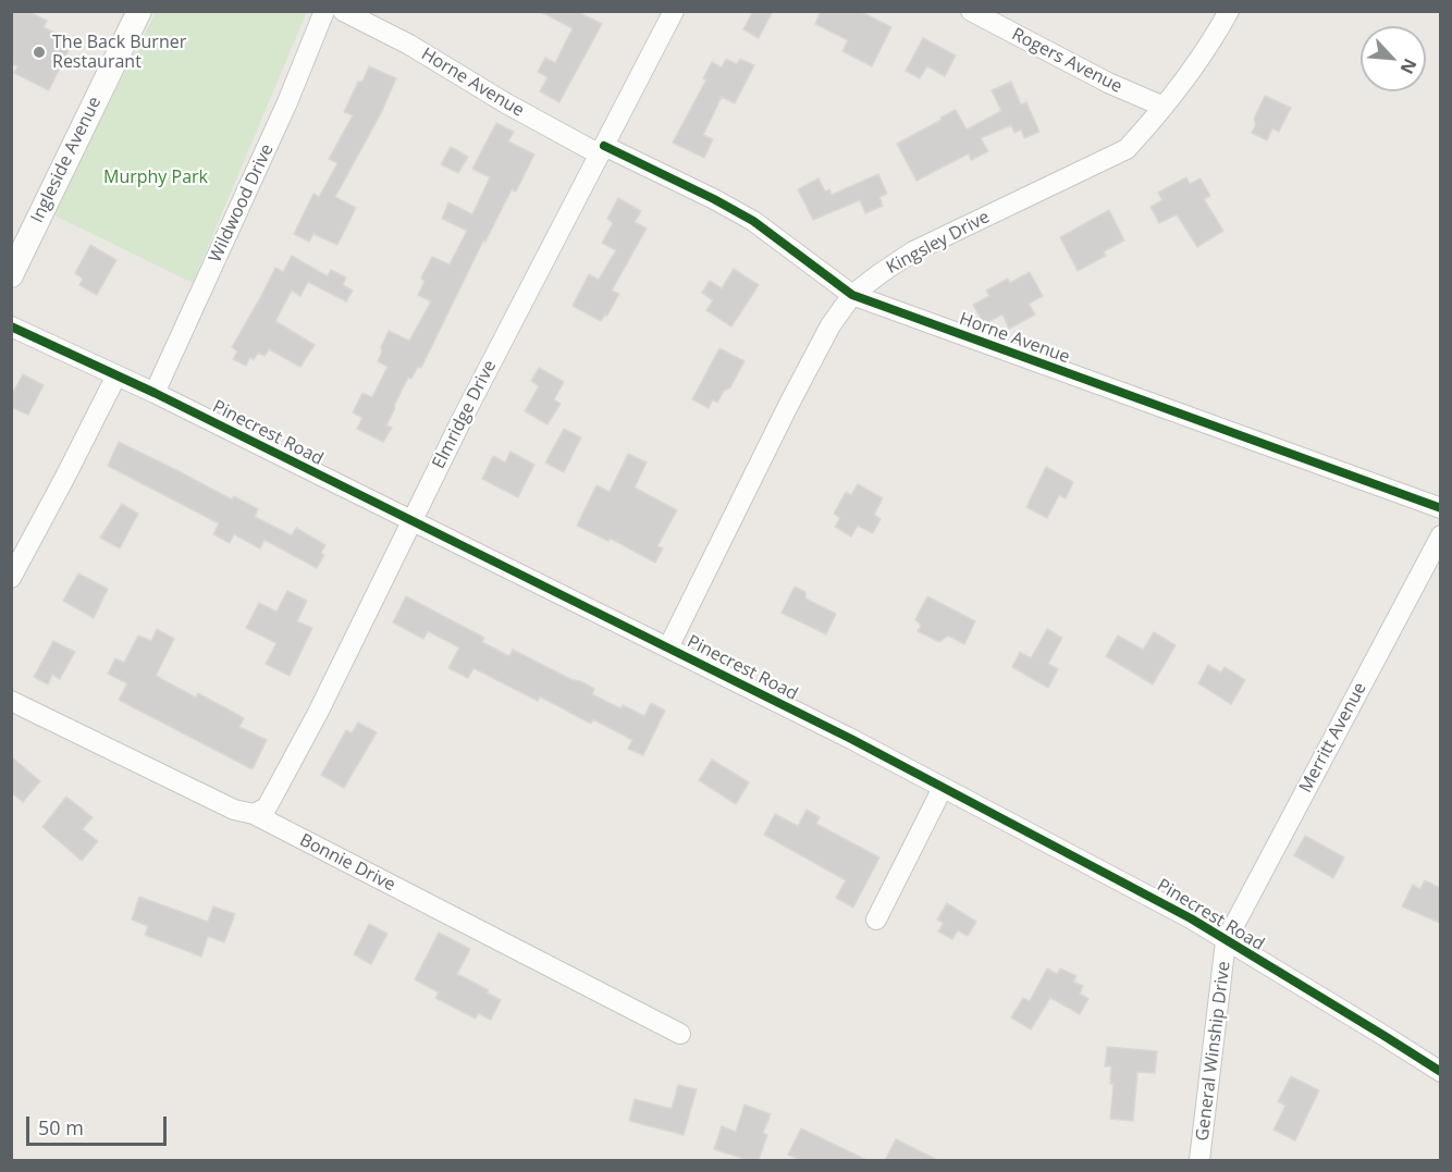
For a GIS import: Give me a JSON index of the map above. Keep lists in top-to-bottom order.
{
  "streets": {
    "street": [
      "Rogers Avenue",
      "Horne Avenue",
      "Ingleside Avenue",
      "Wildwood Drive",
      "Kingsley Drive",
      "Elmridge Drive",
      "Pinecrest Road",
      "Merritt Avenue",
      "Bonnie Drive",
      "General Winship Drive"
    ]
  },
  "crossings": [
    ["Rogers Avenue", "Kingsley Drive"],
    ["Horne Avenue", "Kingsley Drive"],
    ["Horne Avenue", "Elmridge Drive"],
    ["Wildwood Drive", "Pinecrest Road"],
    ["Kingsley Drive", "Pinecrest Road"],
    ["Elmridge Drive", "Pinecrest Road"],
    ["Elmridge Drive", "Bonnie Drive"],
    ["Pinecrest Road", "Merritt Avenue"],
    ["Pinecrest Road", "General Winship Drive"],
    ["Merritt Avenue", "General Winship Drive"]
  ],
  "parks": ["Murphy Park"],
  "places": ["The Back Burner Restaurant"],
  "scale_bar": "50 m",
  "north": "bottom right"
}
